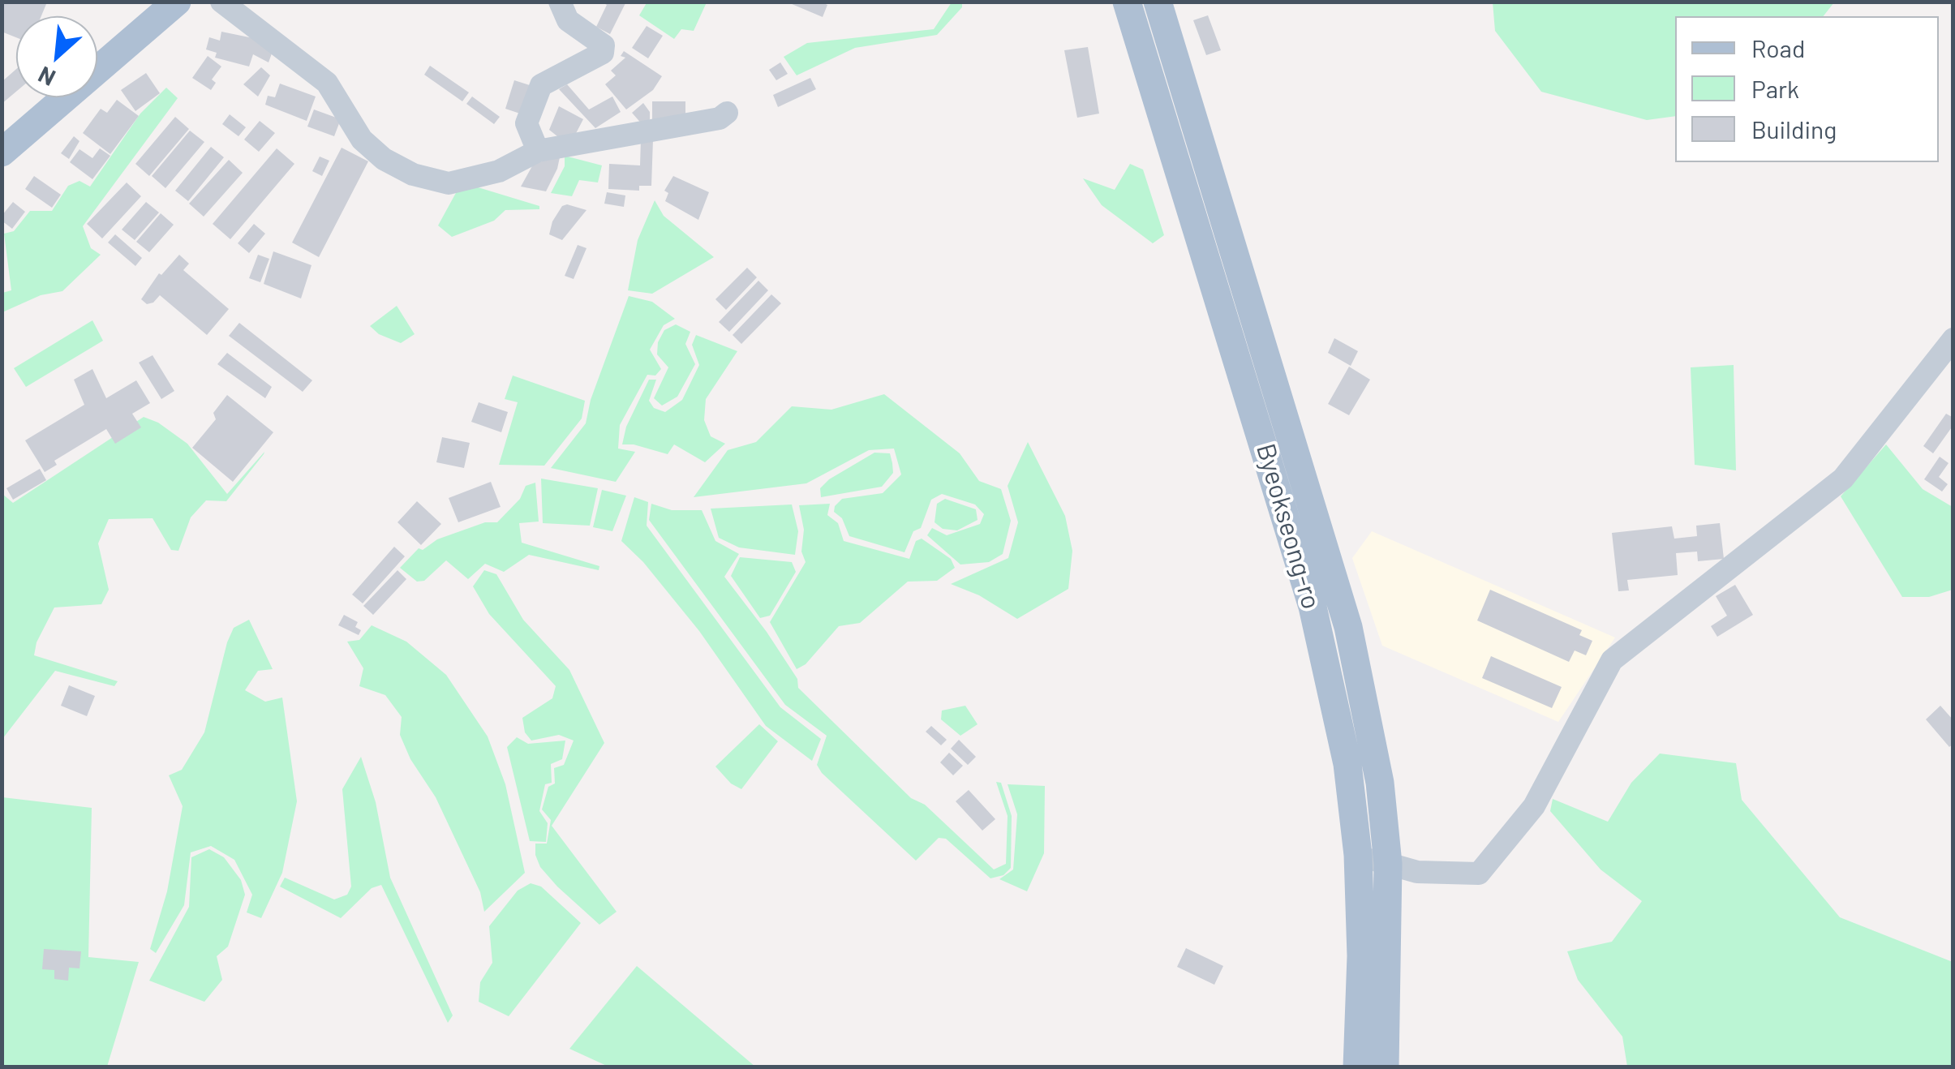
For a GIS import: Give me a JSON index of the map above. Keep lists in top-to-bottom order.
{
  "streets": {
    "main road": ["Byeokseong-ro"]
  },
  "legend": ["Road", "Park", "Building"],
  "north": "bottom left"
}
